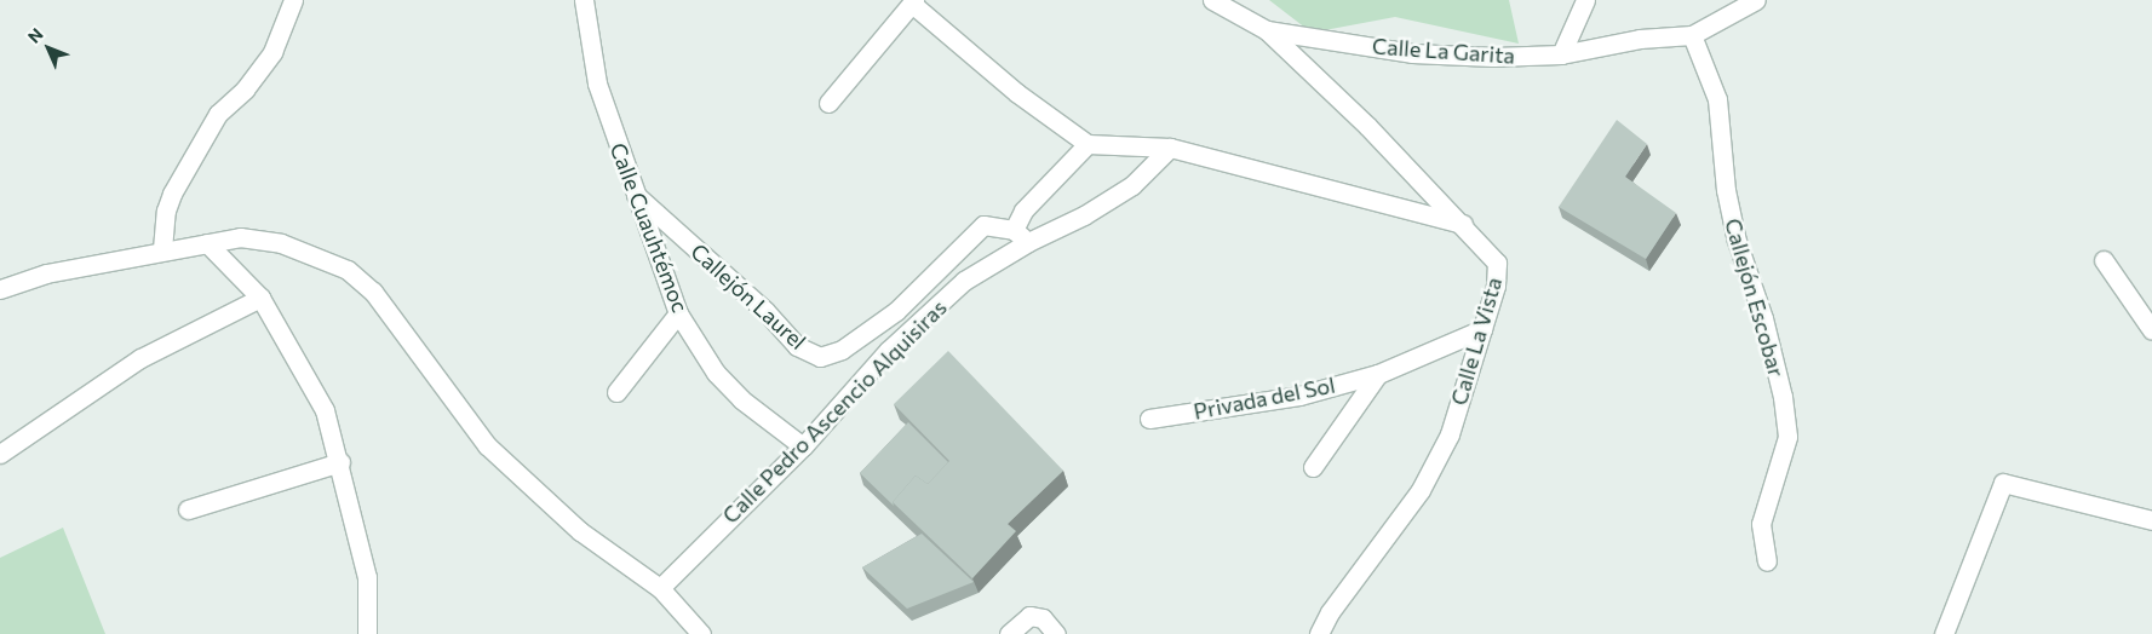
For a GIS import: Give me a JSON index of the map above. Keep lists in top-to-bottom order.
{
  "streets": {
    "street": [
      "Calle La Garita",
      "Calle Cuauhtémoc",
      "Callejón Laurel",
      "Callejón Escobar",
      "Calle La Vista",
      "Privada del Sol",
      "Calle Pedro Ascencio Alquisiras"
    ]
  },
  "crossings": [
    ["Calle La Garita", "Callejón Escobar"],
    ["Calle La Garita", "Calle La Vista"],
    ["Calle Cuauhtémoc", "Callejón Laurel"],
    ["Calle Cuauhtémoc", "Calle Pedro Ascencio Alquisiras"],
    ["Calle La Vista", "Privada del Sol"]
  ],
  "north": "top left"
}
